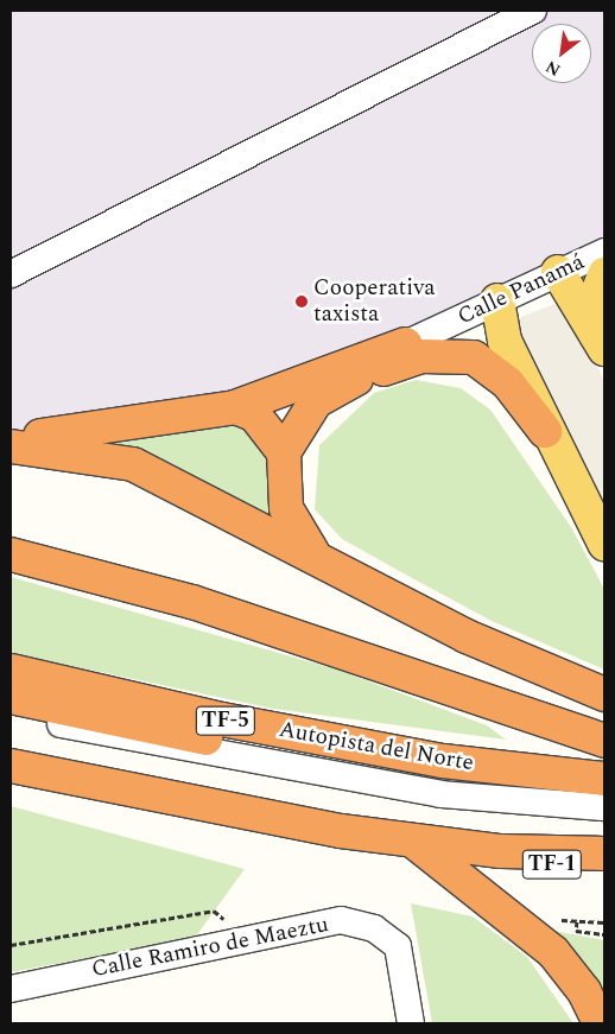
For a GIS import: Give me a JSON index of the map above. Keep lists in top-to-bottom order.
{
  "streets": {
    "highway": ["TF-5", "Autopista del Norte", "TF-1"],
    "street": ["Calle Panamá", "Calle Ramiro de Maeztu"]
  },
  "places": ["Cooperativa taxista"],
  "north": "bottom left"
}
